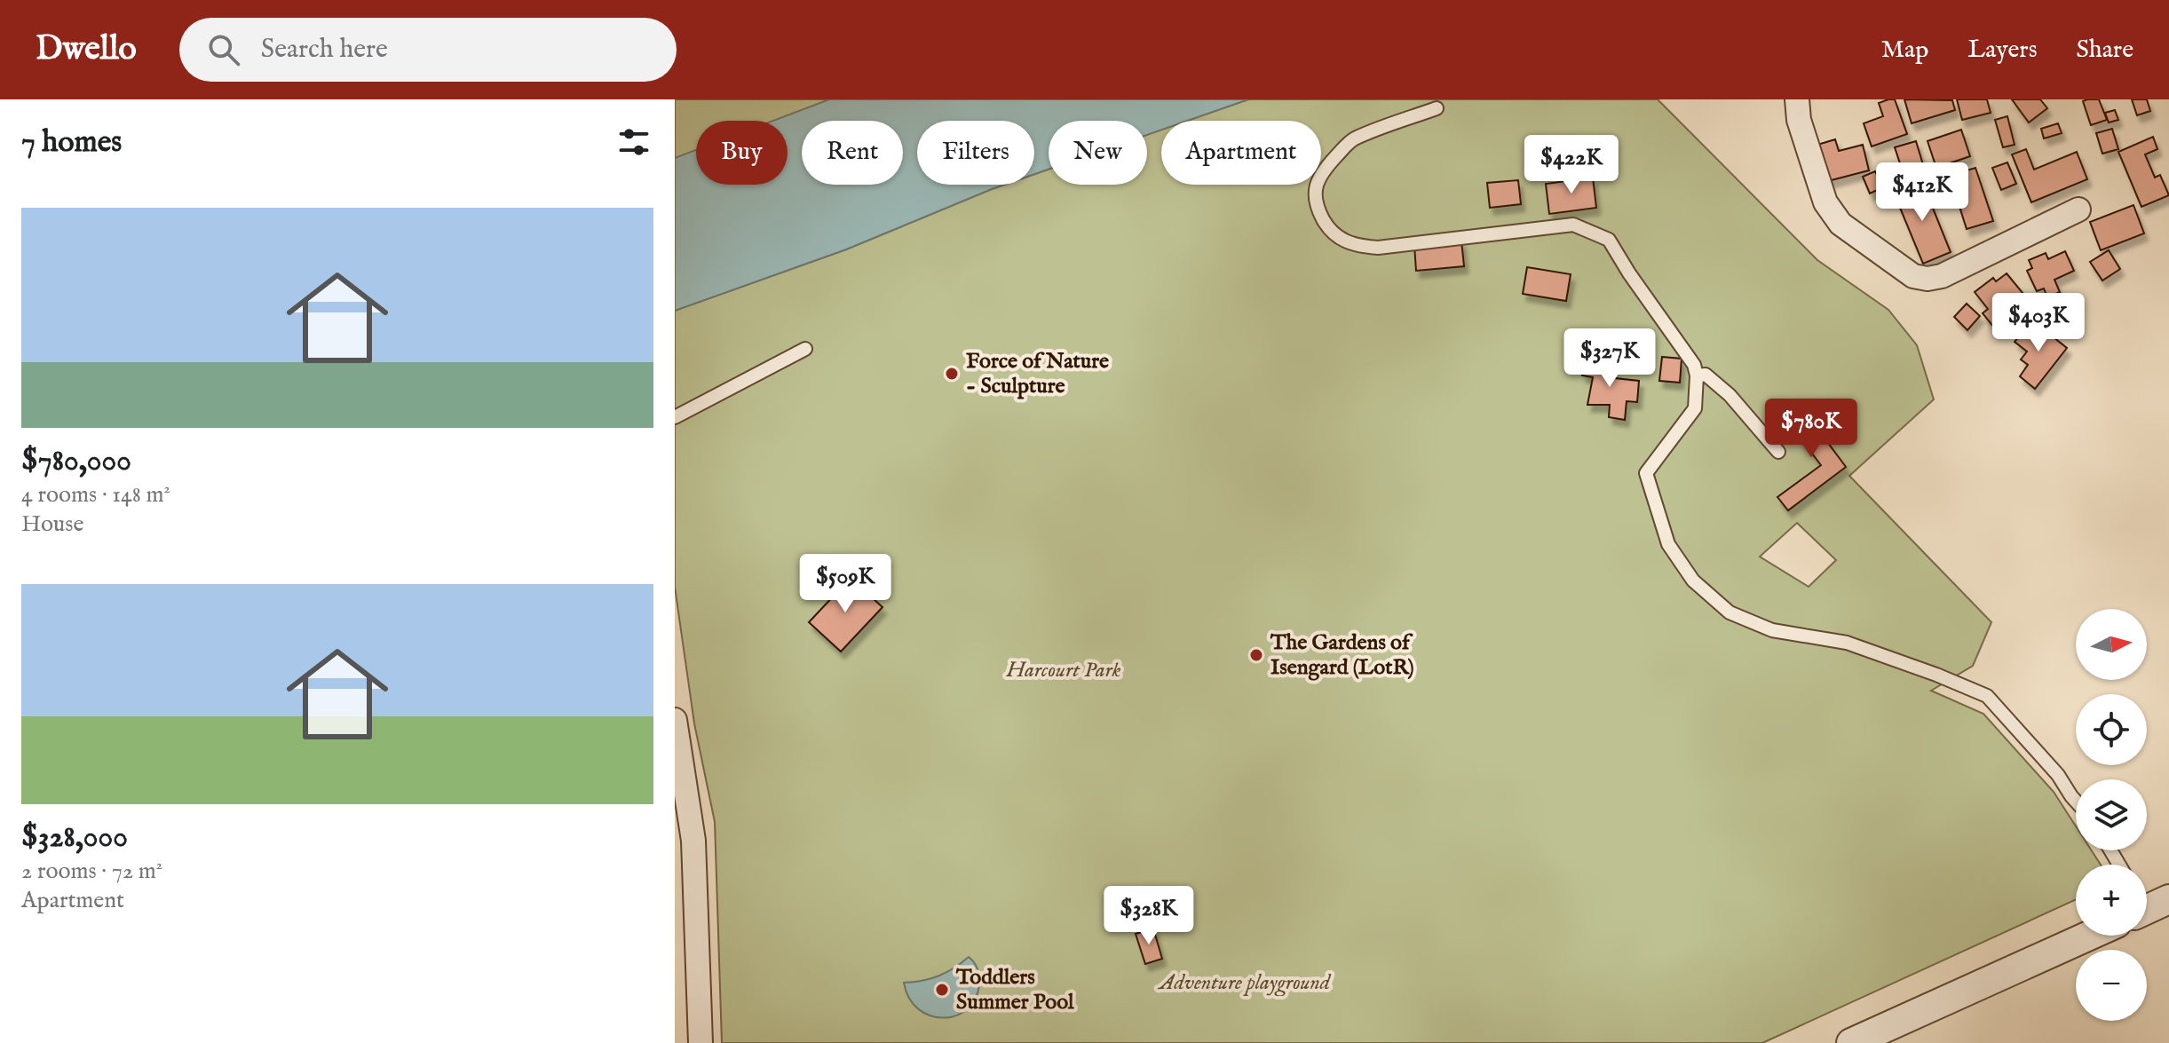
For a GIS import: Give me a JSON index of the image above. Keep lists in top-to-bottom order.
{
  "parks": ["Harcourt Park", "Adventure playground"],
  "places": ["Force of Nature - Sculpture", "The Gardens of Isengard (LotR)", "Toddlers Summer Pool"],
  "north": "right",
  "page": {
    "header": "Dwello",
    "search": "Search here",
    "nav": ["Map", "Layers", "Share"],
    "heading": "7 homes",
    "chip": [
      "Buy",
      "Rent",
      "Filters",
      "New",
      "Apartment"
    ],
    "price": [
      "$422K",
      "$412K",
      "$403K",
      "$327K",
      "$780K",
      "$509K",
      "$328K"
    ],
    "list": [
      {
        "name": "$780,000",
        "note": "4 rooms · 148 m² · House"
      },
      {
        "name": "$328,000",
        "note": "2 rooms · 72 m² · Apartment"
      }
    ],
    "map_buttons": ["+", "−"]
  }
}
